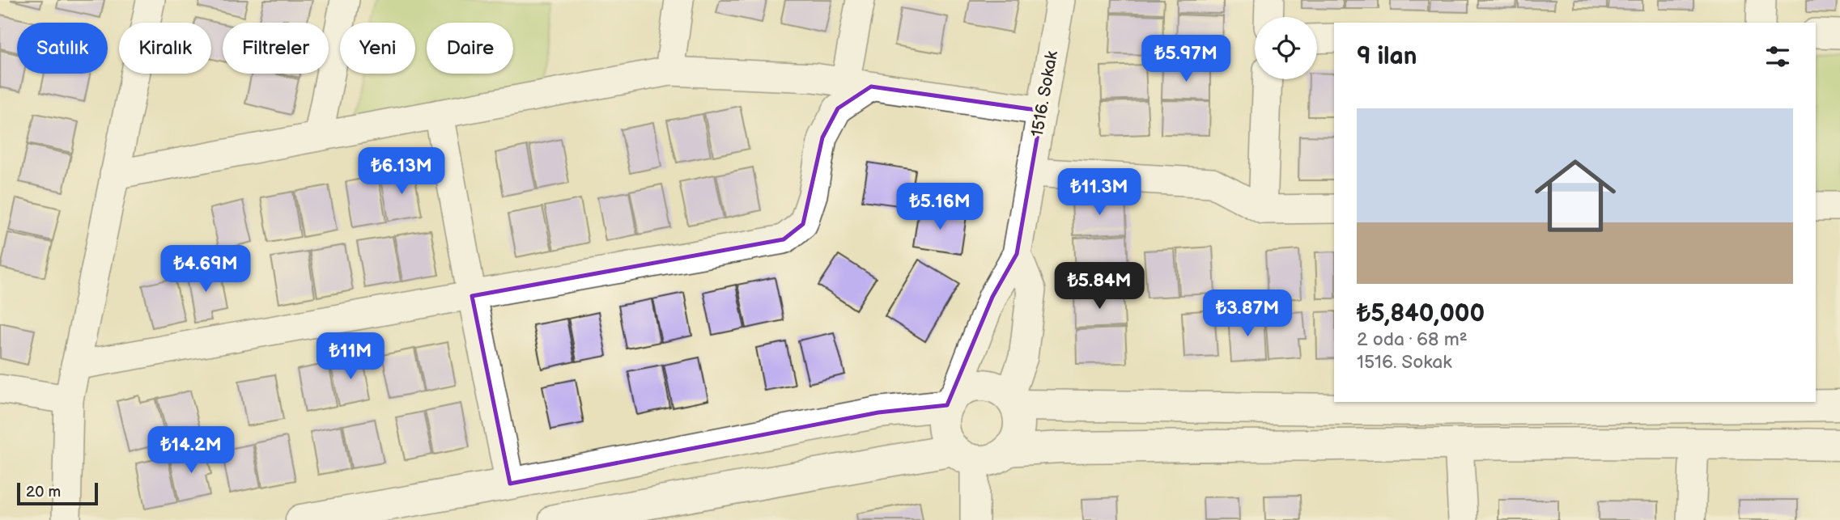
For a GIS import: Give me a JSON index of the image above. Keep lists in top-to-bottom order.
{
  "streets": {
    "street": ["1516. Sokak"]
  },
  "scale_bar": "20 m",
  "page": {
    "chip": [
      "Satılık",
      "Kiralık",
      "Filtreler",
      "Yeni",
      "Daire"
    ],
    "heading": "9 ilan",
    "price": [
      "₺5.97M",
      "₺6.13M",
      "₺11.3M",
      "₺5.16M",
      "₺4.69M",
      "₺5.84M",
      "₺3.87M",
      "₺11M",
      "₺14.2M"
    ],
    "list": [
      {
        "name": "₺5,840,000",
        "note": "2 oda · 68 m² · 1516. Sokak"
      }
    ],
    "scale": "20 m"
  }
}
